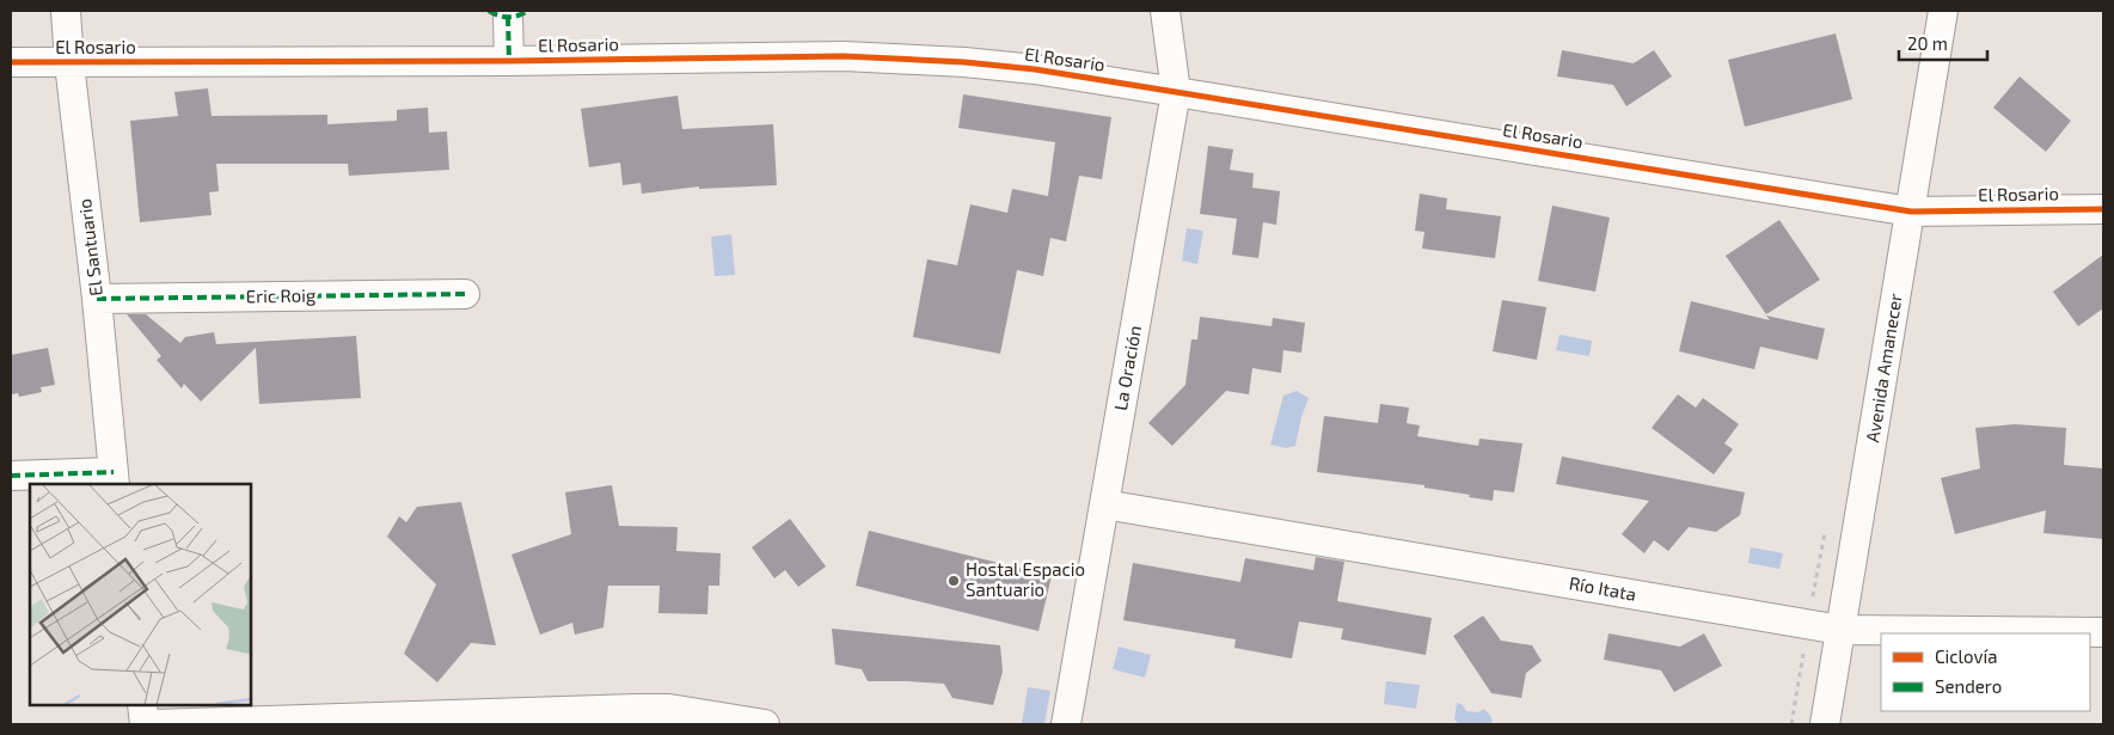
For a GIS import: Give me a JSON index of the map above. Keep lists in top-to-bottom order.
{
  "streets": {
    "street": [
      "El Rosario",
      "El Santuario",
      "Eric Roig",
      "La Oración",
      "Avenida Amanecer",
      "Río Itata"
    ]
  },
  "crossings": [
    ["El Rosario", "El Santuario"],
    ["El Rosario", "La Oración"],
    ["El Rosario", "Avenida Amanecer"],
    ["El Santuario", "Eric Roig"],
    ["La Oración", "Río Itata"],
    ["Avenida Amanecer", "Río Itata"]
  ],
  "places": ["Hostal Espacio Santuario"],
  "legend": ["Ciclovía", "Sendero"],
  "scale_bar": "20 m"
}
